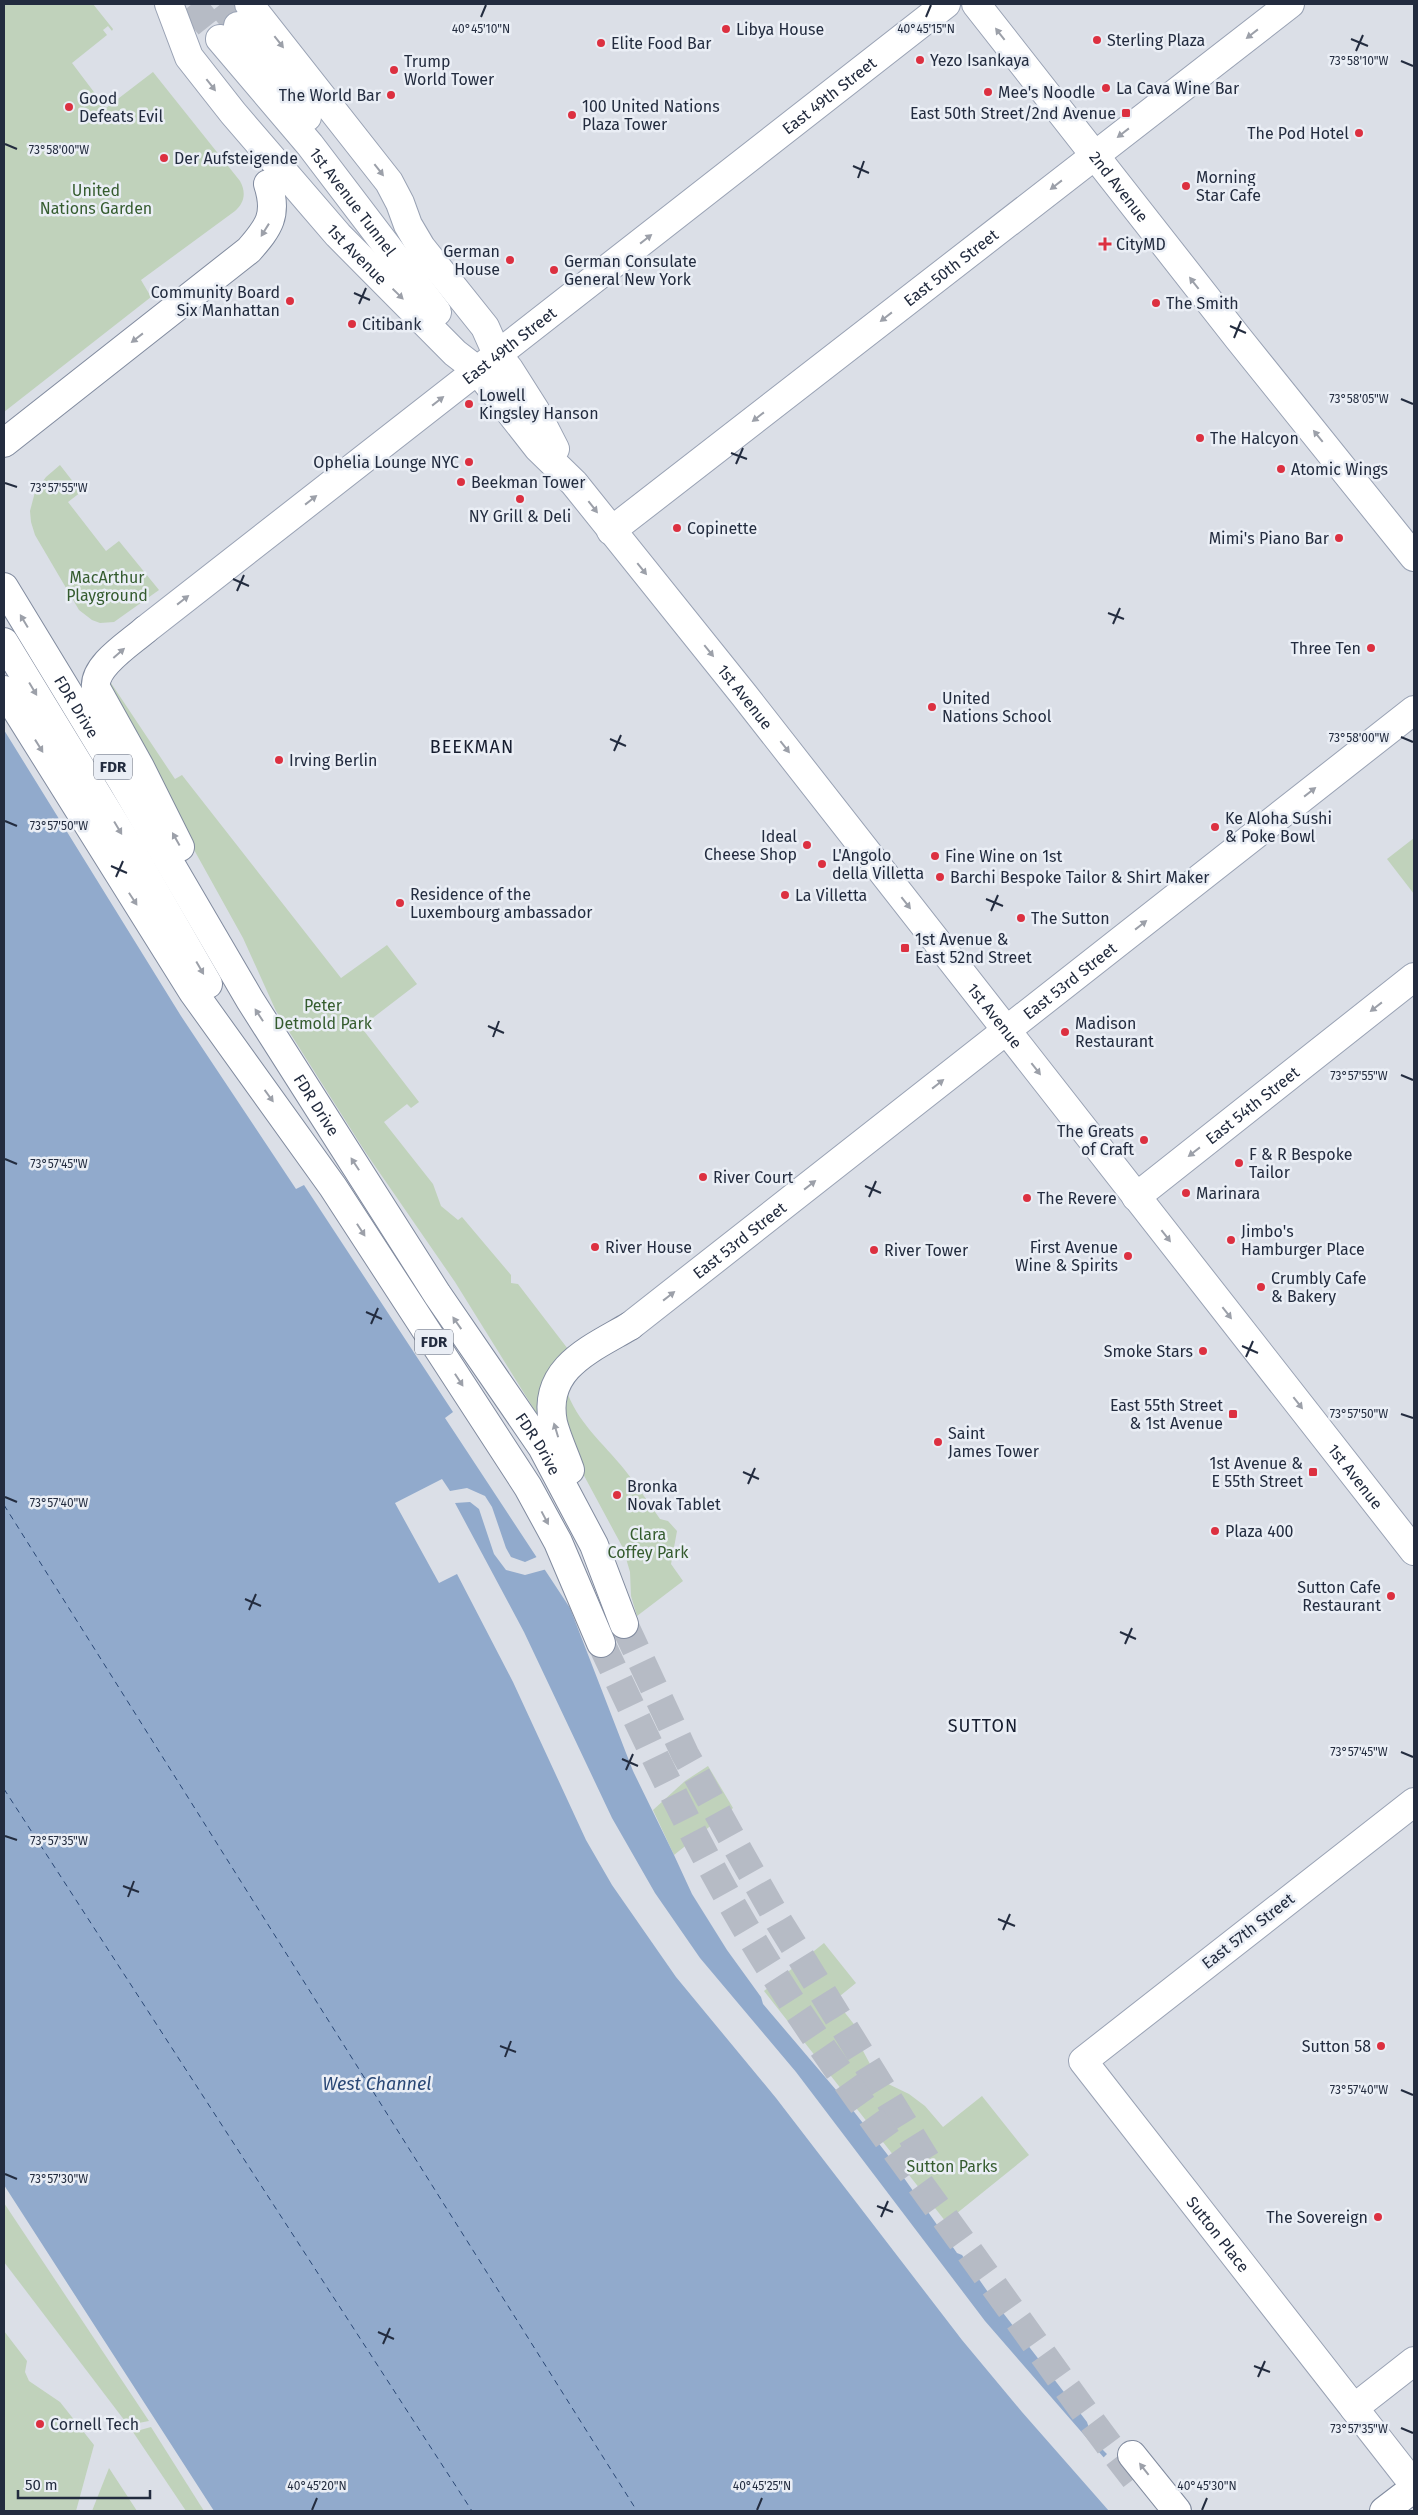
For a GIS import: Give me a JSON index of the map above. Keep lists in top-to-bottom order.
{
  "streets": {
    "main road": [
      "East 49th Street",
      "2nd Avenue",
      "1st Avenue Tunnel",
      "1st Avenue",
      "East 50th Street",
      "FDR Drive",
      "FDR",
      "East 53rd Street",
      "East 54th Street",
      "East 57th Street",
      "Sutton Place"
    ]
  },
  "crossings": [
    ["East 49th Street", "1st Avenue Tunnel"],
    ["East 49th Street", "1st Avenue"],
    ["East 49th Street", "FDR Drive"],
    ["2nd Avenue", "East 50th Street"],
    ["1st Avenue Tunnel", "1st Avenue"],
    ["1st Avenue", "East 50th Street"],
    ["1st Avenue", "East 53rd Street"],
    ["1st Avenue", "East 54th Street"],
    ["FDR Drive", "East 53rd Street"],
    ["East 57th Street", "Sutton Place"]
  ],
  "one_way": [
    "East 49th Street",
    "2nd Avenue",
    "1st Avenue",
    "East 50th Street",
    "East 53rd Street",
    "East 54th Street"
  ],
  "districts": ["BEEKMAN", "SUTTON"],
  "water": ["West Channel"],
  "parks": [
    "United Nations Garden",
    "MacArthur Playground",
    "Peter Detmold Park",
    "Clara Coffey Park",
    "Sutton Parks"
  ],
  "places": {
    "other": [
      "Libya House",
      "Sterling Plaza",
      "Elite Food Bar",
      "Yezo Isankaya",
      "Trump World Tower",
      "La Cava Wine Bar",
      "Mee's Noodle",
      "The World Bar",
      "Good Defeats Evil",
      "100 United Nations Plaza Tower",
      "The Pod Hotel",
      "Der Aufsteigende",
      "Morning Star Cafe",
      "German House",
      "German Consulate General New York",
      "Community Board Six Manhattan",
      "The Smith",
      "Citibank",
      "Lowell Kingsley Hanson",
      "The Halcyon",
      "Ophelia Lounge NYC",
      "Atomic Wings",
      "Beekman Tower",
      "NY Grill & Deli",
      "Copinette",
      "Mimi's Piano Bar",
      "Three Ten",
      "United Nations School",
      "Irving Berlin",
      "Ke Aloha Sushi & Poke Bowl",
      "Ideal Cheese Shop",
      "Fine Wine on 1st",
      "L'Angolo della Villetta",
      "Barchi Bespoke Tailor & Shirt Maker",
      "La Villetta",
      "Residence of the Luxembourg ambassador",
      "The Sutton",
      "Madison Restaurant",
      "The Greats of Craft",
      "F & R Bespoke Tailor",
      "River Court",
      "Marinara",
      "The Revere",
      "Jimbo's Hamburger Place",
      "River House",
      "River Tower",
      "First Avenue Wine & Spirits",
      "Crumbly Cafe & Bakery",
      "Smoke Stars",
      "Saint James Tower",
      "Bronka Novak Tablet",
      "Plaza 400",
      "Sutton Cafe Restaurant",
      "Sutton 58",
      "The Sovereign",
      "Cornell Tech"
    ],
    "transit": [
      "East 50th Street/2nd Avenue",
      "1st Avenue & East 52nd Street",
      "East 55th Street & 1st Avenue",
      "1st Avenue & E 55th Street"
    ],
    "health": ["CityMD"]
  },
  "scale_bar": "50 m",
  "coordinates": [
    "40°45'10\"N",
    "40°45'15\"N",
    "73°58'10\"W",
    "73°58'00\"W",
    "73°58'05\"W",
    "73°57'55\"W",
    "73°57'50\"W",
    "73°57'45\"W",
    "73°57'40\"W",
    "73°57'35\"W",
    "73°57'30\"W",
    "40°45'20\"N",
    "40°45'25\"N",
    "40°45'30\"N"
  ]
}
